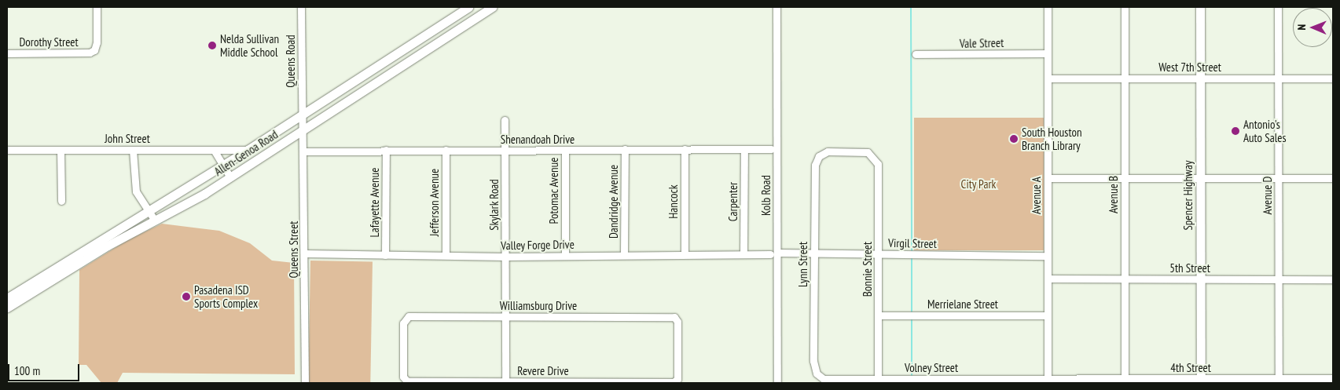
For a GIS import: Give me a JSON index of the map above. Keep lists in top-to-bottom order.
{
  "streets": {
    "main road": ["Allen-Genoa Road", "Spencer Highway"],
    "street": [
      "Dorothy Street",
      "Vale Street",
      "Queens Road",
      "West 7th Street",
      "John Street",
      "Shenandoah Drive",
      "Potomac Avenue",
      "Avenue B",
      "Kolb Road",
      "Avenue A",
      "Avenue D",
      "Dandridge Avenue",
      "Hancock",
      "Carpenter",
      "Lafayette Avenue",
      "Jefferson Avenue",
      "Skylark Road",
      "Virgil Street",
      "Valley Forge Drive",
      "Queens Street",
      "Lynn Street",
      "5th Street",
      "Bonnie Street",
      "Merrielane Street",
      "Williamsburg Drive",
      "Volney Street",
      "4th Street",
      "Revere Drive"
    ]
  },
  "crossings": [
    ["Vale Street", "Avenue A"],
    ["Queens Road", "Allen-Genoa Road"],
    ["Queens Road", "Queens Street"],
    ["West 7th Street", "Avenue B"],
    ["West 7th Street", "Avenue A"],
    ["West 7th Street", "Spencer Highway"],
    ["West 7th Street", "Avenue D"],
    ["John Street", "Allen-Genoa Road"],
    ["Shenandoah Drive", "Potomac Avenue"],
    ["Shenandoah Drive", "Dandridge Avenue"],
    ["Shenandoah Drive", "Hancock"],
    ["Shenandoah Drive", "Carpenter"],
    ["Shenandoah Drive", "Lafayette Avenue"],
    ["Shenandoah Drive", "Jefferson Avenue"],
    ["Shenandoah Drive", "Skylark Road"],
    ["Shenandoah Drive", "Queens Street"],
    ["Allen-Genoa Road", "Queens Street"],
    ["Potomac Avenue", "Valley Forge Drive"],
    ["Avenue B", "5th Street"],
    ["Avenue B", "4th Street"],
    ["Kolb Road", "Virgil Street"],
    ["Kolb Road", "Valley Forge Drive"],
    ["Avenue A", "Virgil Street"],
    ["Avenue A", "5th Street"],
    ["Avenue A", "Merrielane Street"],
    ["Avenue A", "Volney Street"],
    ["Avenue A", "4th Street"],
    ["Spencer Highway", "5th Street"],
    ["Spencer Highway", "4th Street"],
    ["Avenue D", "5th Street"],
    ["Avenue D", "4th Street"],
    ["Dandridge Avenue", "Valley Forge Drive"],
    ["Hancock", "Valley Forge Drive"],
    ["Carpenter", "Valley Forge Drive"],
    ["Lafayette Avenue", "Valley Forge Drive"],
    ["Jefferson Avenue", "Valley Forge Drive"],
    ["Skylark Road", "Valley Forge Drive"],
    ["Skylark Road", "Williamsburg Drive"],
    ["Skylark Road", "Revere Drive"],
    ["Virgil Street", "Valley Forge Drive"],
    ["Virgil Street", "Lynn Street"],
    ["Virgil Street", "Bonnie Street"],
    ["Valley Forge Drive", "Queens Street"],
    ["Lynn Street", "Bonnie Street"],
    ["Lynn Street", "Volney Street"],
    ["Bonnie Street", "Merrielane Street"],
    ["Bonnie Street", "Volney Street"],
    ["Williamsburg Drive", "Revere Drive"],
    ["Volney Street", "4th Street"]
  ],
  "parks": ["City Park"],
  "places": [
    "Nelda Sullivan Middle School",
    "Antonio's Auto Sales",
    "South Houston Branch Library",
    "Pasadena ISD Sports Complex"
  ],
  "scale_bar": "100 m",
  "north": "left"
}
